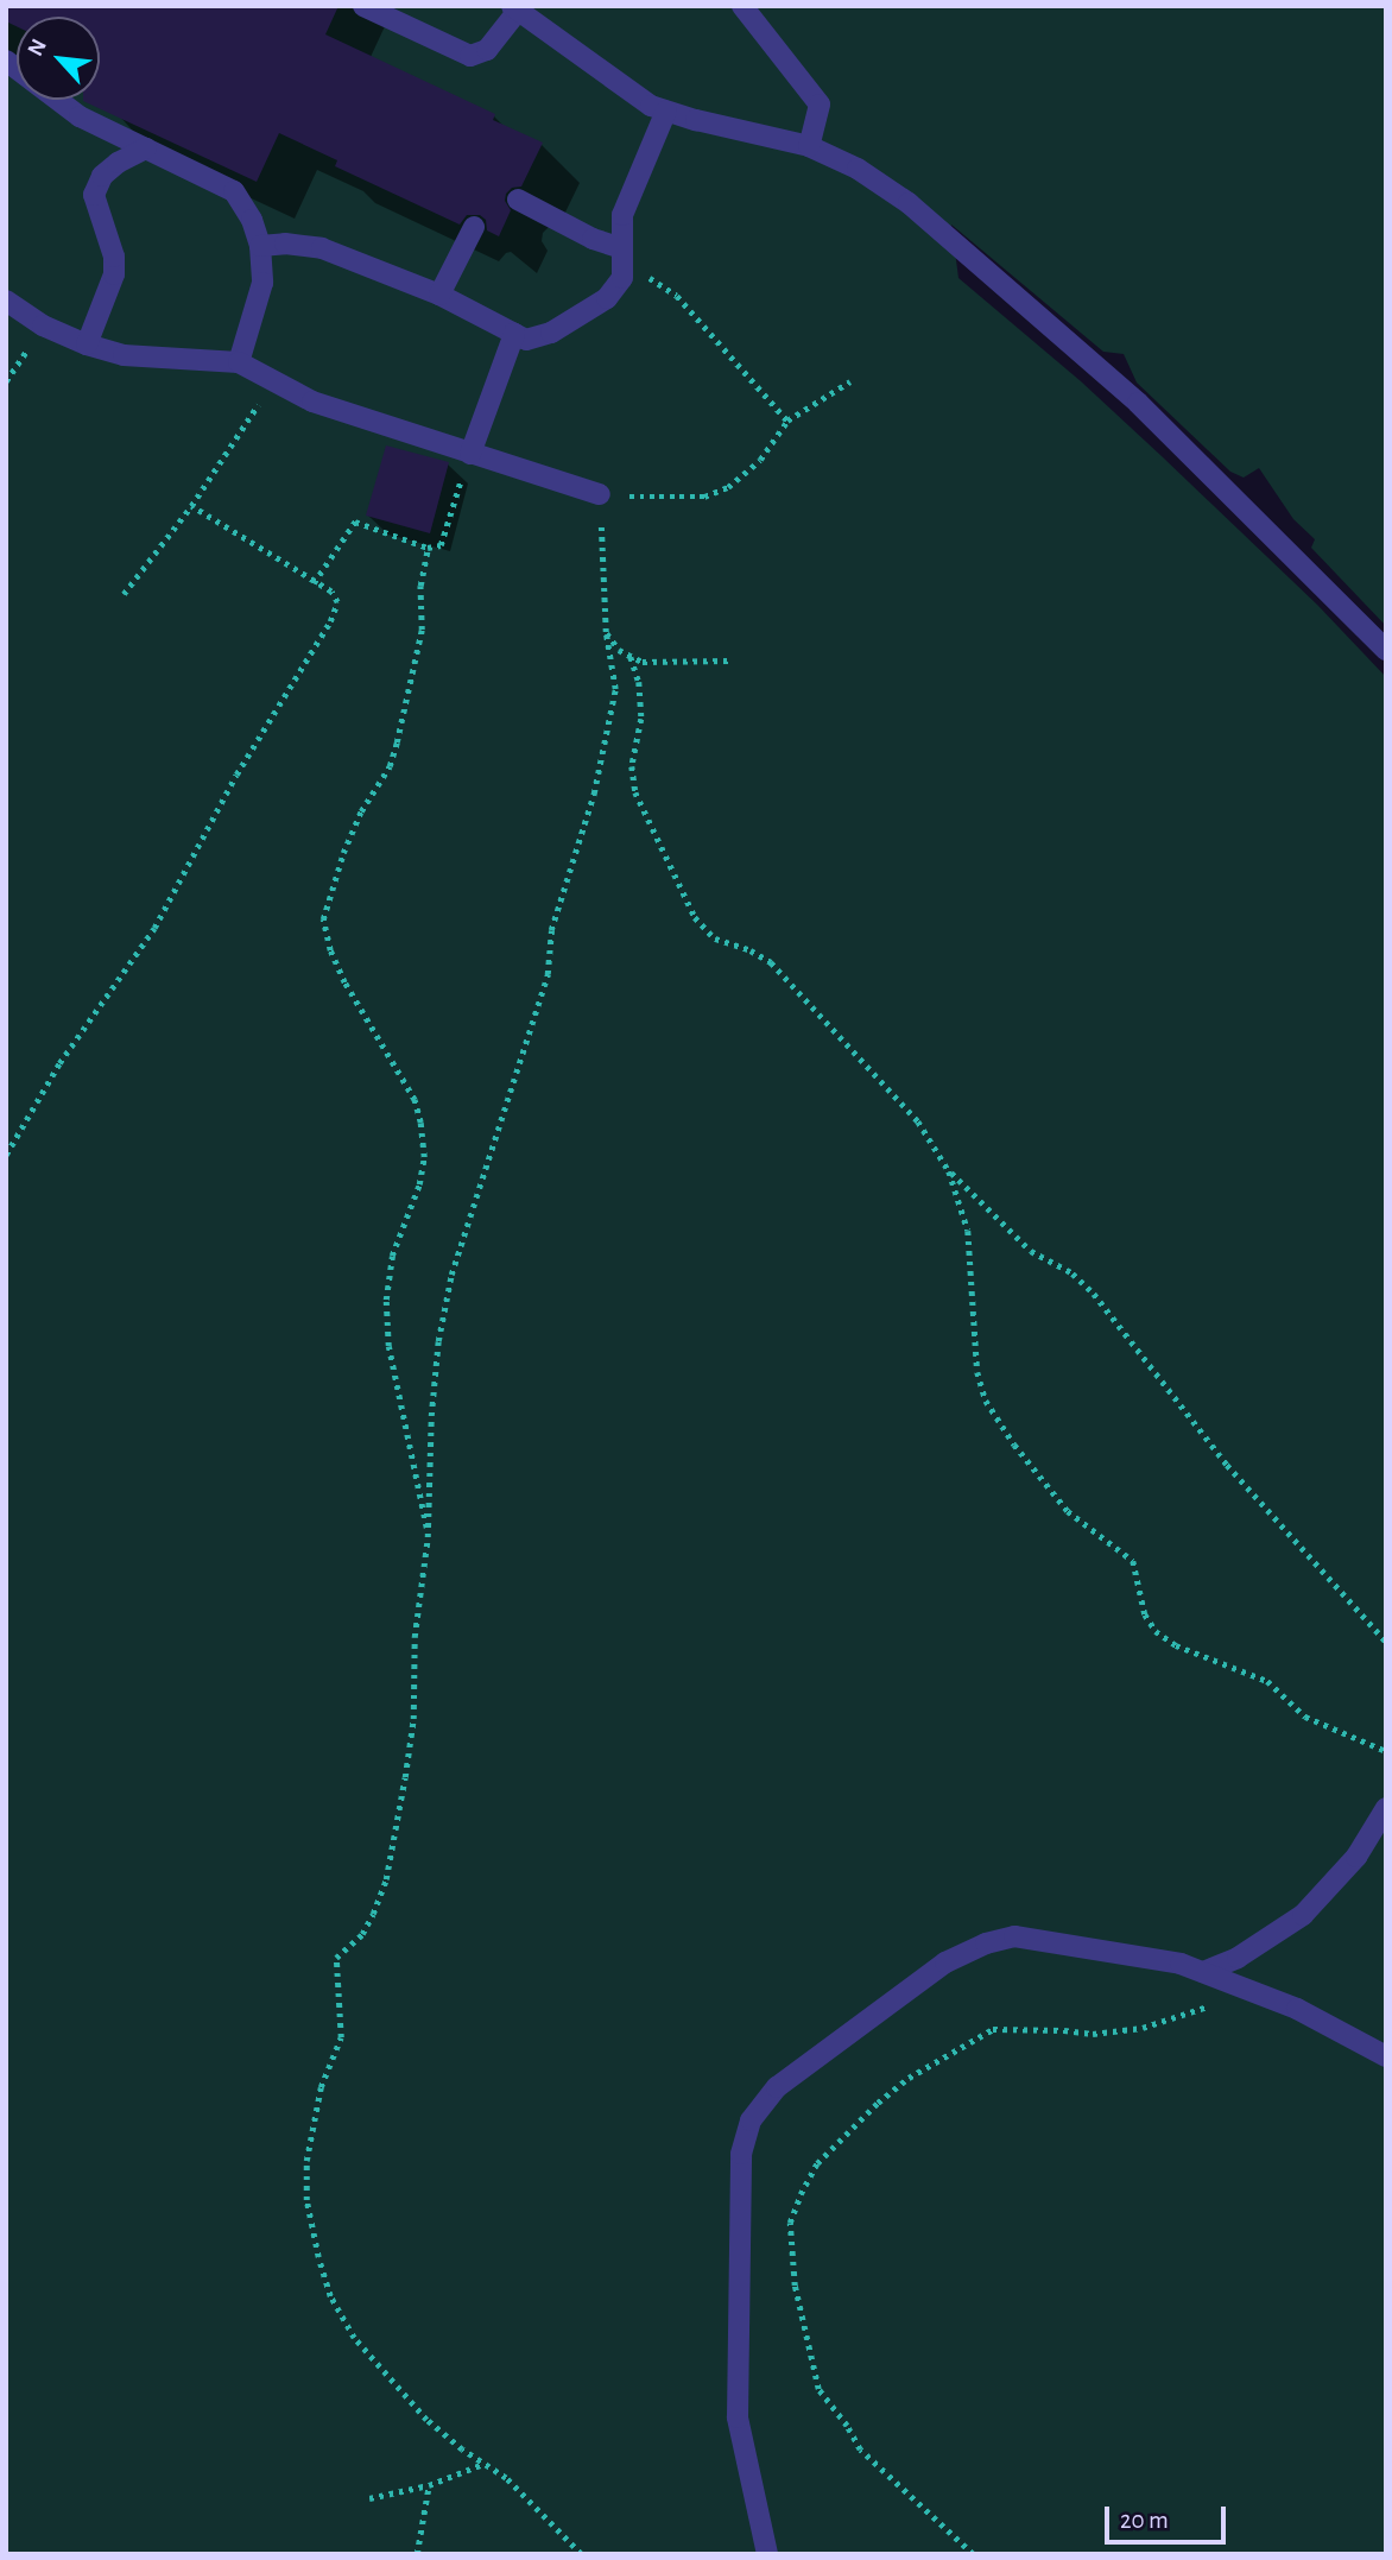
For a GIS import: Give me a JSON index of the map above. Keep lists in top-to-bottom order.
{
  "scale_bar": "20 m",
  "north": "top left"
}
